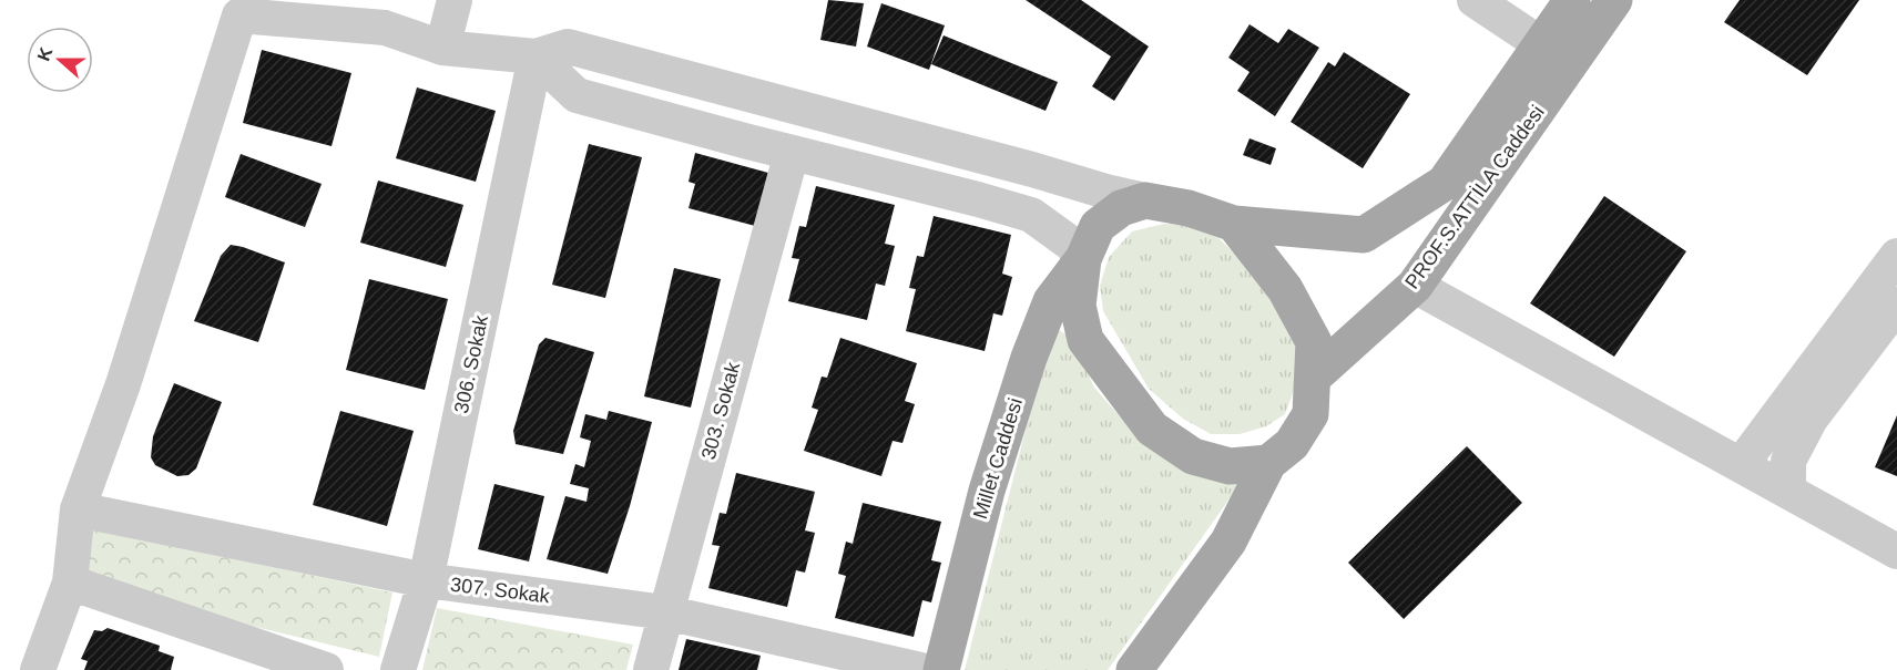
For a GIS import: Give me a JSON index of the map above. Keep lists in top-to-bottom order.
{
  "streets": {
    "main road": ["PROF.S.ATTİLA Caddesi", "Millet Caddesi"],
    "street": ["306. Sokak", "303. Sokak", "307. Sokak"]
  },
  "crossings": [
    ["306. Sokak", "307. Sokak"],
    ["303. Sokak", "307. Sokak"]
  ],
  "north": "left"
}
